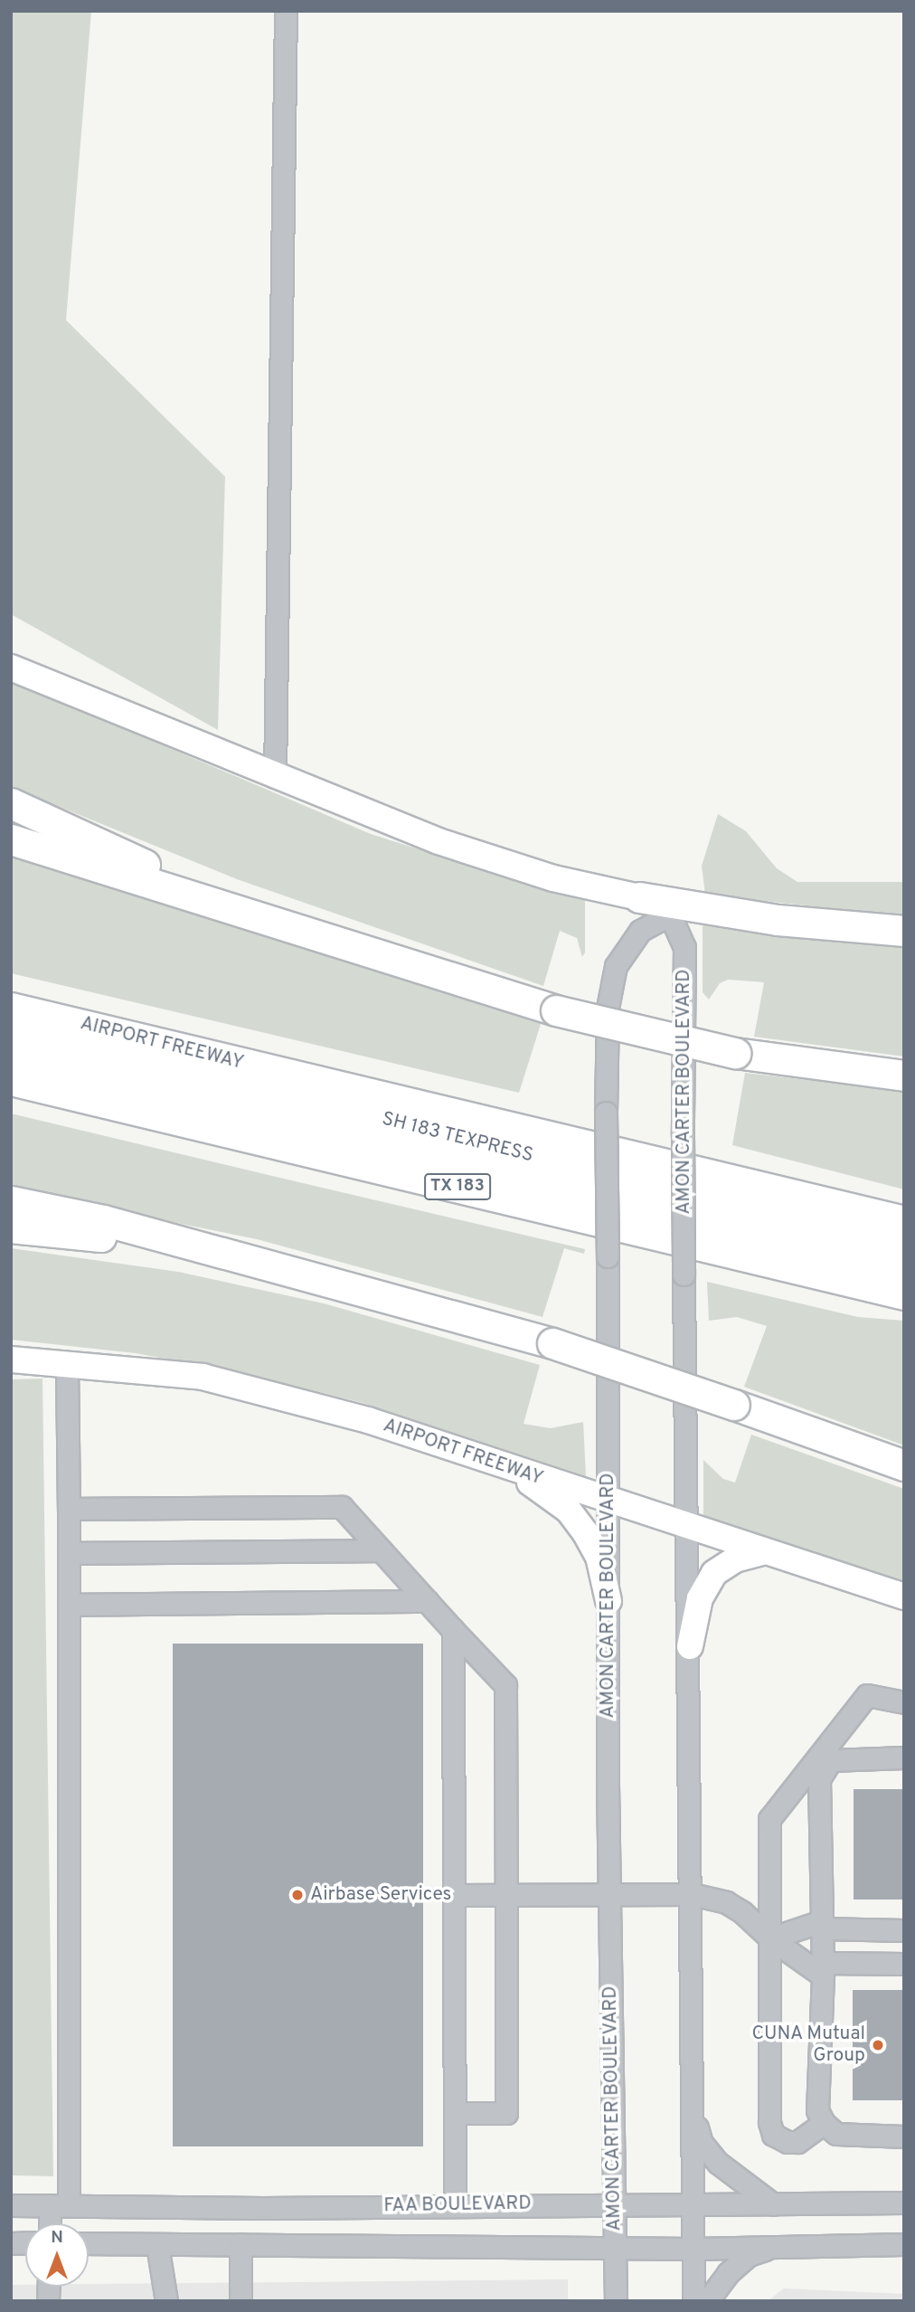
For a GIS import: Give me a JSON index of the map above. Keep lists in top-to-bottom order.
{
  "streets": {
    "highway": ["AIRPORT FREEWAY", "SH 183 TEXPRESS", "TX 183"],
    "street": ["AMON CARTER BOULEVARD", "FAA BOULEVARD"]
  },
  "crossings": [
    ["AIRPORT FREEWAY", "AMON CARTER BOULEVARD"],
    ["AMON CARTER BOULEVARD", "FAA BOULEVARD"]
  ],
  "places": ["Airbase Services", "CUNA Mutual Group"],
  "north": "top"
}
